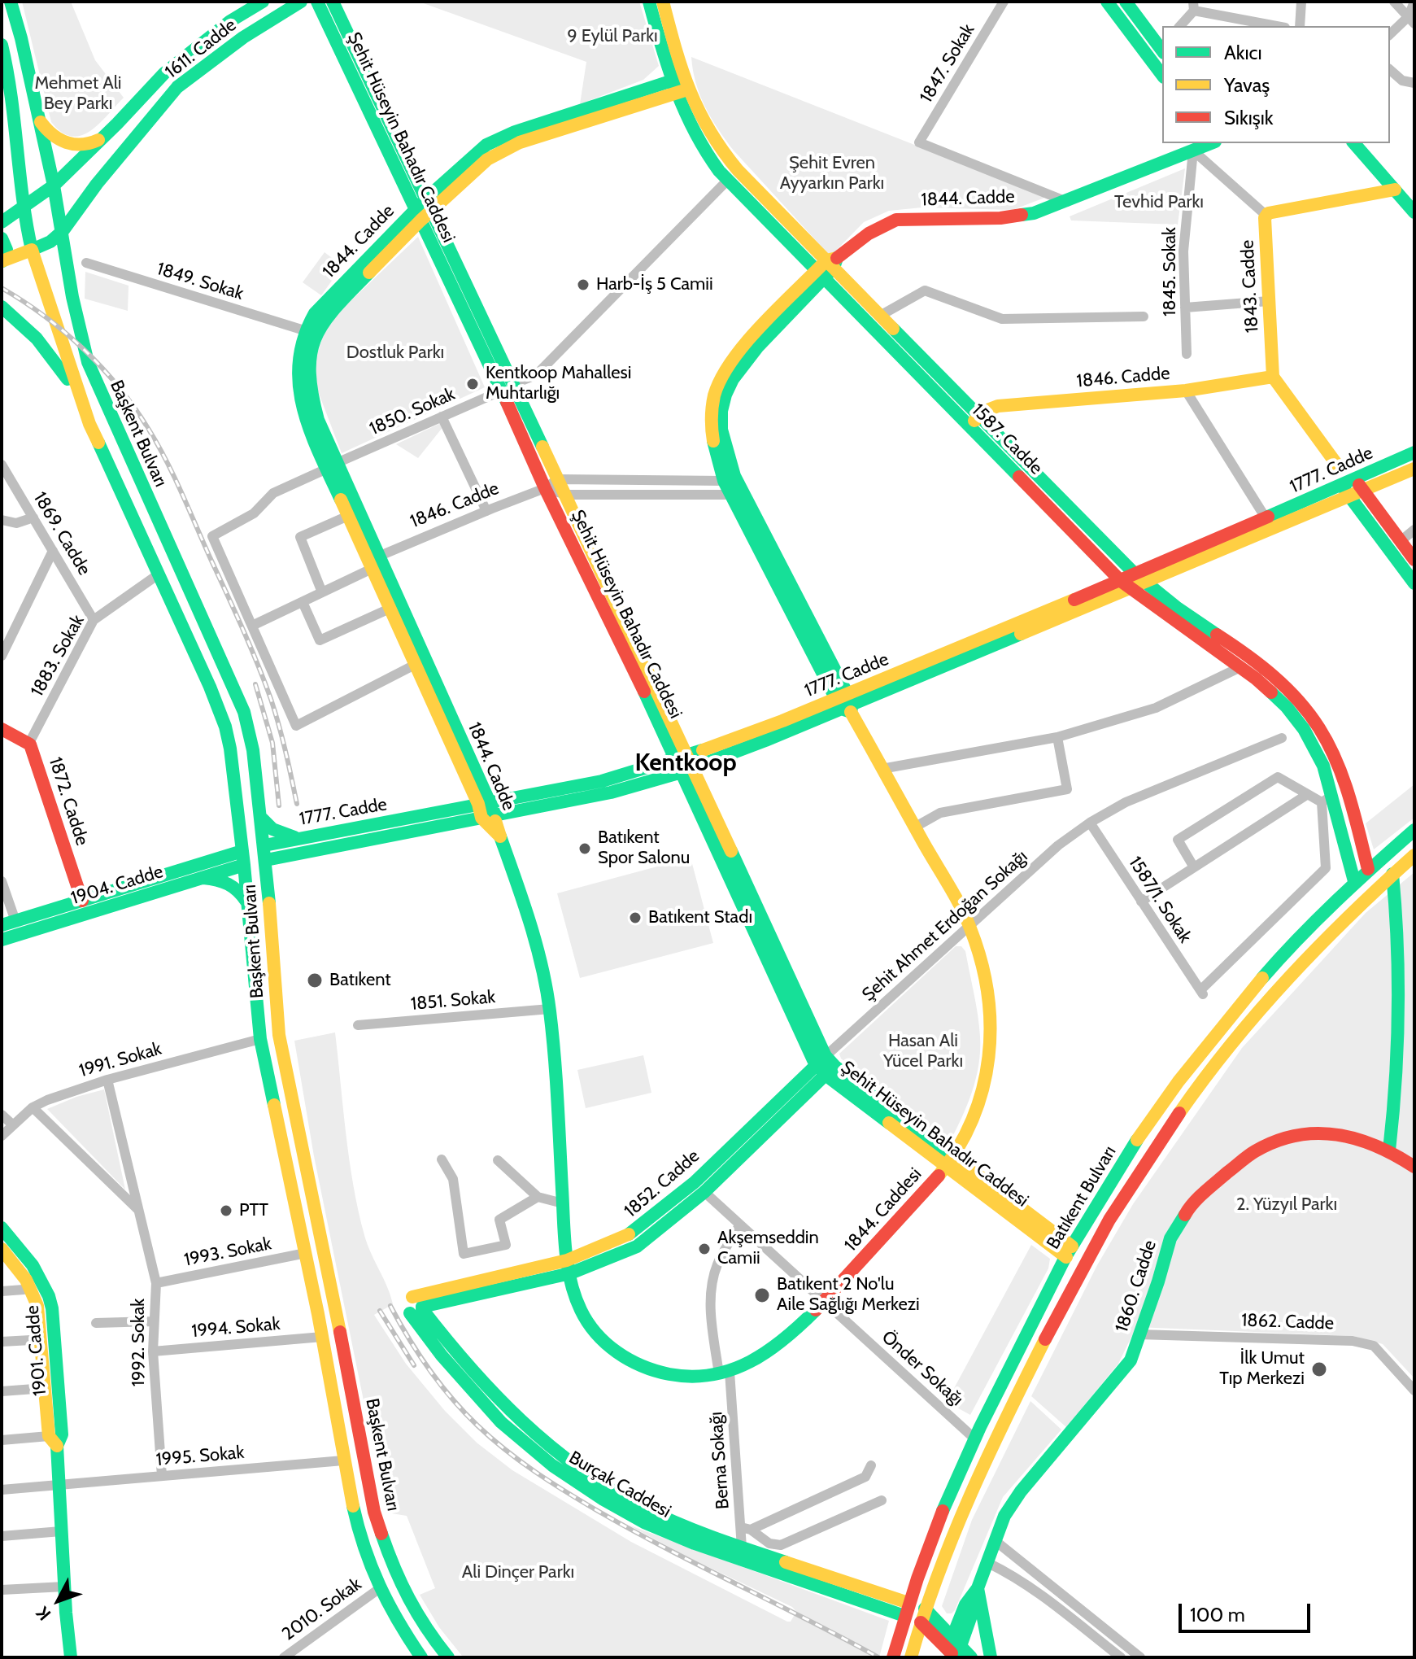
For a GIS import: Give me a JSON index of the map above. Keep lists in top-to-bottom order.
{
  "streets": {
    "street": [
      "1611. Cadde",
      "1847. Sokak",
      "Şehit Hüseyin Bahadır Caddesi",
      "1844. Cadde",
      "1845. Sokak",
      "1849. Sokak",
      "1843. Cadde",
      "1846. Cadde",
      "1850. Sokak",
      "Başkent Bulvarı",
      "1587. Cadde",
      "1777. Cadde",
      "1869. Cadde",
      "1883. Sokak",
      "1872. Cadde",
      "1904. Cadde",
      "1587/1. Sokak",
      "Şehit Ahmet Erdoğan Sokağı",
      "1851. Sokak",
      "1991. Sokak",
      "1852. Cadde",
      "Batıkent Bulvarı",
      "1844. Caddesi",
      "1993. Sokak",
      "1860. Cadde",
      "1862. Cadde",
      "1994. Sokak",
      "1992. Sokak",
      "1901. Cadde",
      "Önder Sokağı",
      "1995. Sokak",
      "Berna Sokağı",
      "Burçak Caddesi",
      "2010. Sokak"
    ]
  },
  "crossings": [
    ["1611. Cadde", "Başkent Bulvarı"],
    ["1847. Sokak", "1844. Cadde"],
    ["Şehit Hüseyin Bahadır Caddesi", "1844. Cadde"],
    ["Şehit Hüseyin Bahadır Caddesi", "1846. Cadde"],
    ["Şehit Hüseyin Bahadır Caddesi", "1850. Sokak"],
    ["Şehit Hüseyin Bahadır Caddesi", "1777. Cadde"],
    ["Şehit Hüseyin Bahadır Caddesi", "Şehit Ahmet Erdoğan Sokağı"],
    ["Şehit Hüseyin Bahadır Caddesi", "1852. Cadde"],
    ["Şehit Hüseyin Bahadır Caddesi", "Batıkent Bulvarı"],
    ["Şehit Hüseyin Bahadır Caddesi", "1844. Caddesi"],
    ["1844. Cadde", "1845. Sokak"],
    ["1844. Cadde", "1849. Sokak"],
    ["1844. Cadde", "1846. Cadde"],
    ["1844. Cadde", "1850. Sokak"],
    ["1844. Cadde", "1587. Cadde"],
    ["1844. Cadde", "1777. Cadde"],
    ["1844. Cadde", "1844. Caddesi"],
    ["1843. Cadde", "1846. Cadde"],
    ["1846. Cadde", "1850. Sokak"],
    ["1846. Cadde", "1587. Cadde"],
    ["1850. Sokak", "1587. Cadde"],
    ["Başkent Bulvarı", "1777. Cadde"],
    ["Başkent Bulvarı", "1883. Sokak"],
    ["Başkent Bulvarı", "1904. Cadde"],
    ["Başkent Bulvarı", "1991. Sokak"],
    ["Başkent Bulvarı", "1993. Sokak"],
    ["Başkent Bulvarı", "1994. Sokak"],
    ["Başkent Bulvarı", "1995. Sokak"],
    ["Başkent Bulvarı", "2010. Sokak"],
    ["1587. Cadde", "1777. Cadde"],
    ["1587. Cadde", "1587/1. Sokak"],
    ["1587. Cadde", "Batıkent Bulvarı"],
    ["1777. Cadde", "1904. Cadde"],
    ["1777. Cadde", "1844. Caddesi"],
    ["1869. Cadde", "1883. Sokak"],
    ["1883. Sokak", "1872. Cadde"],
    ["1872. Cadde", "1904. Cadde"],
    ["1587/1. Sokak", "Şehit Ahmet Erdoğan Sokağı"],
    ["Şehit Ahmet Erdoğan Sokağı", "1852. Cadde"],
    ["Şehit Ahmet Erdoğan Sokağı", "1844. Caddesi"],
    ["1851. Sokak", "1844. Caddesi"],
    ["1991. Sokak", "1992. Sokak"],
    ["1852. Cadde", "1844. Caddesi"],
    ["1852. Cadde", "Önder Sokağı"],
    ["1852. Cadde", "Burçak Caddesi"],
    ["Batıkent Bulvarı", "Önder Sokağı"],
    ["Batıkent Bulvarı", "Burçak Caddesi"],
    ["1844. Caddesi", "Önder Sokağı"],
    ["1844. Caddesi", "Berna Sokağı"],
    ["1993. Sokak", "1992. Sokak"],
    ["1860. Cadde", "1862. Cadde"],
    ["1994. Sokak", "1992. Sokak"],
    ["1992. Sokak", "1995. Sokak"],
    ["1901. Cadde", "1995. Sokak"],
    ["Önder Sokağı", "Berna Sokağı"],
    ["Berna Sokağı", "Burçak Caddesi"]
  ],
  "districts": ["Kentkoop"],
  "parks": [
    "9 Eylül Parkı",
    "Mehmet Ali Bey Parkı",
    "Şehit Evren Ayyarkın Parkı",
    "Tevhid Parkı",
    "Dostluk Parkı",
    "Hasan Ali Yücel Parkı",
    "2. Yüzyıl Parkı",
    "Ali Dinçer Parkı"
  ],
  "places": [
    "Harb-İş 5 Camii",
    "Kentkoop Mahallesi Muhtarlığı",
    "Batıkent Spor Salonu",
    "Batıkent Stadı",
    "Batıkent",
    "PTT",
    "Akşemseddin Camii",
    "Batıkent 2 No'lu Aile Sağlığı Merkezi",
    "İlk Umut Tıp Merkezi"
  ],
  "legend": ["Akıcı", "Yavaş", "Sıkışık"],
  "scale_bar": "100 m",
  "north": "bottom left"
}
